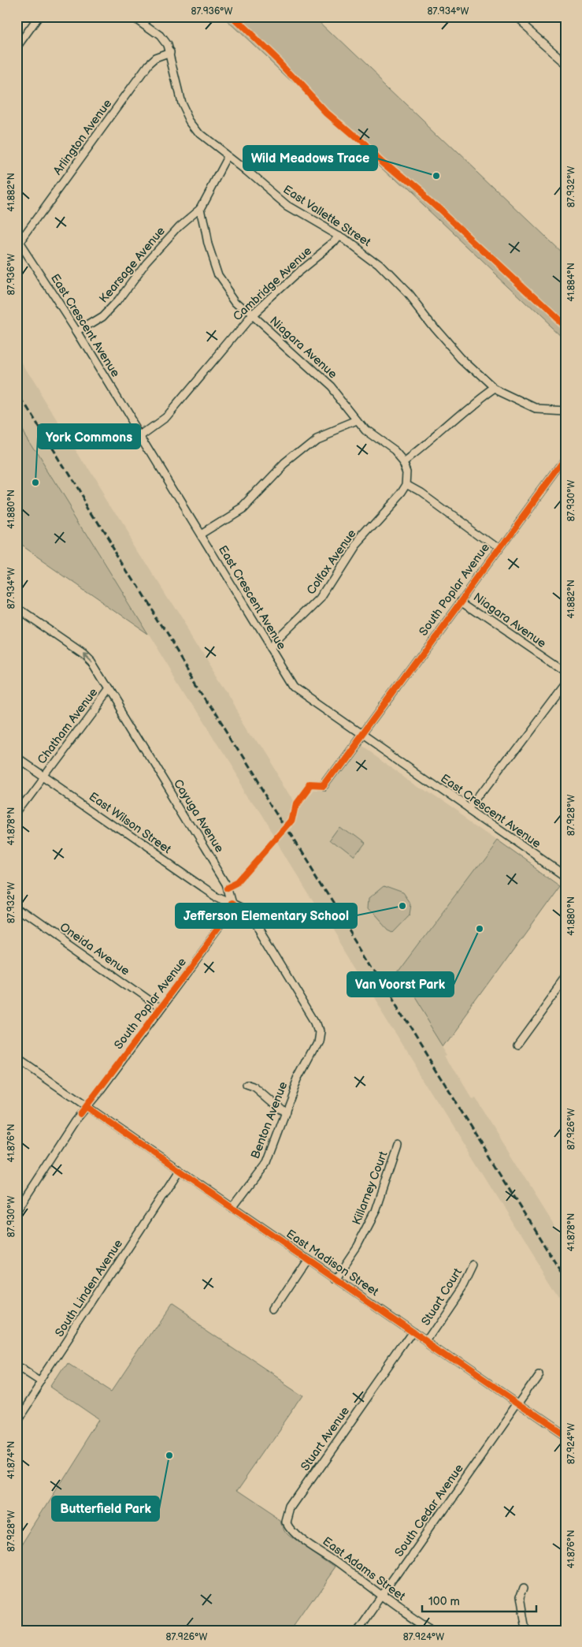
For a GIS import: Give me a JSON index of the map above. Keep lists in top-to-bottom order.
{
  "streets": {
    "street": [
      "Arlington Avenue",
      "East Vallette Street",
      "Kearsage Avenue",
      "Cambridge Avenue",
      "East Crescent Avenue",
      "Niagara Avenue",
      "Colfax Avenue",
      "South Poplar Avenue",
      "Chatham Avenue",
      "Cayuga Avenue",
      "East Wilson Street",
      "Oneida Avenue",
      "Benton Avenue",
      "Killarney Court",
      "East Madison Street",
      "South Linden Avenue",
      "Stuart Court",
      "Stuart Avenue",
      "South Cedar Avenue",
      "East Adams Street"
    ]
  },
  "crossings": [
    ["Arlington Avenue", "East Vallette Street"],
    ["Arlington Avenue", "East Crescent Avenue"],
    ["East Vallette Street", "Cambridge Avenue"],
    ["Kearsage Avenue", "East Crescent Avenue"],
    ["Kearsage Avenue", "Niagara Avenue"],
    ["Cambridge Avenue", "East Crescent Avenue"],
    ["Cambridge Avenue", "Niagara Avenue"],
    ["East Crescent Avenue", "Colfax Avenue"],
    ["East Crescent Avenue", "South Poplar Avenue"],
    ["Niagara Avenue", "South Poplar Avenue"],
    ["South Poplar Avenue", "Cayuga Avenue"],
    ["South Poplar Avenue", "East Wilson Street"],
    ["South Poplar Avenue", "Oneida Avenue"],
    ["South Poplar Avenue", "Benton Avenue"],
    ["South Poplar Avenue", "East Madison Street"],
    ["Chatham Avenue", "Cayuga Avenue"],
    ["Chatham Avenue", "East Wilson Street"],
    ["Cayuga Avenue", "East Wilson Street"],
    ["Cayuga Avenue", "Benton Avenue"],
    ["East Wilson Street", "Benton Avenue"],
    ["Benton Avenue", "East Madison Street"],
    ["Killarney Court", "East Madison Street"],
    ["East Madison Street", "South Linden Avenue"],
    ["East Madison Street", "Stuart Court"],
    ["East Madison Street", "Stuart Avenue"],
    ["East Madison Street", "South Cedar Avenue"],
    ["Stuart Avenue", "East Adams Street"],
    ["South Cedar Avenue", "East Adams Street"]
  ],
  "places": [
    "Wild Meadows Trace",
    "York Commons",
    "Jefferson Elementary School",
    "Van Voorst Park",
    "Butterfield Park"
  ],
  "scale_bar": "100 m",
  "coordinates": [
    "87.936°W",
    "87.934°W",
    "87.932°W",
    "41.882°N",
    "41.884°N",
    "87.930°W",
    "41.880°N",
    "87.928°W",
    "41.878°N",
    "87.926°W",
    "41.876°N",
    "87.924°W",
    "41.874°N"
  ]
}
